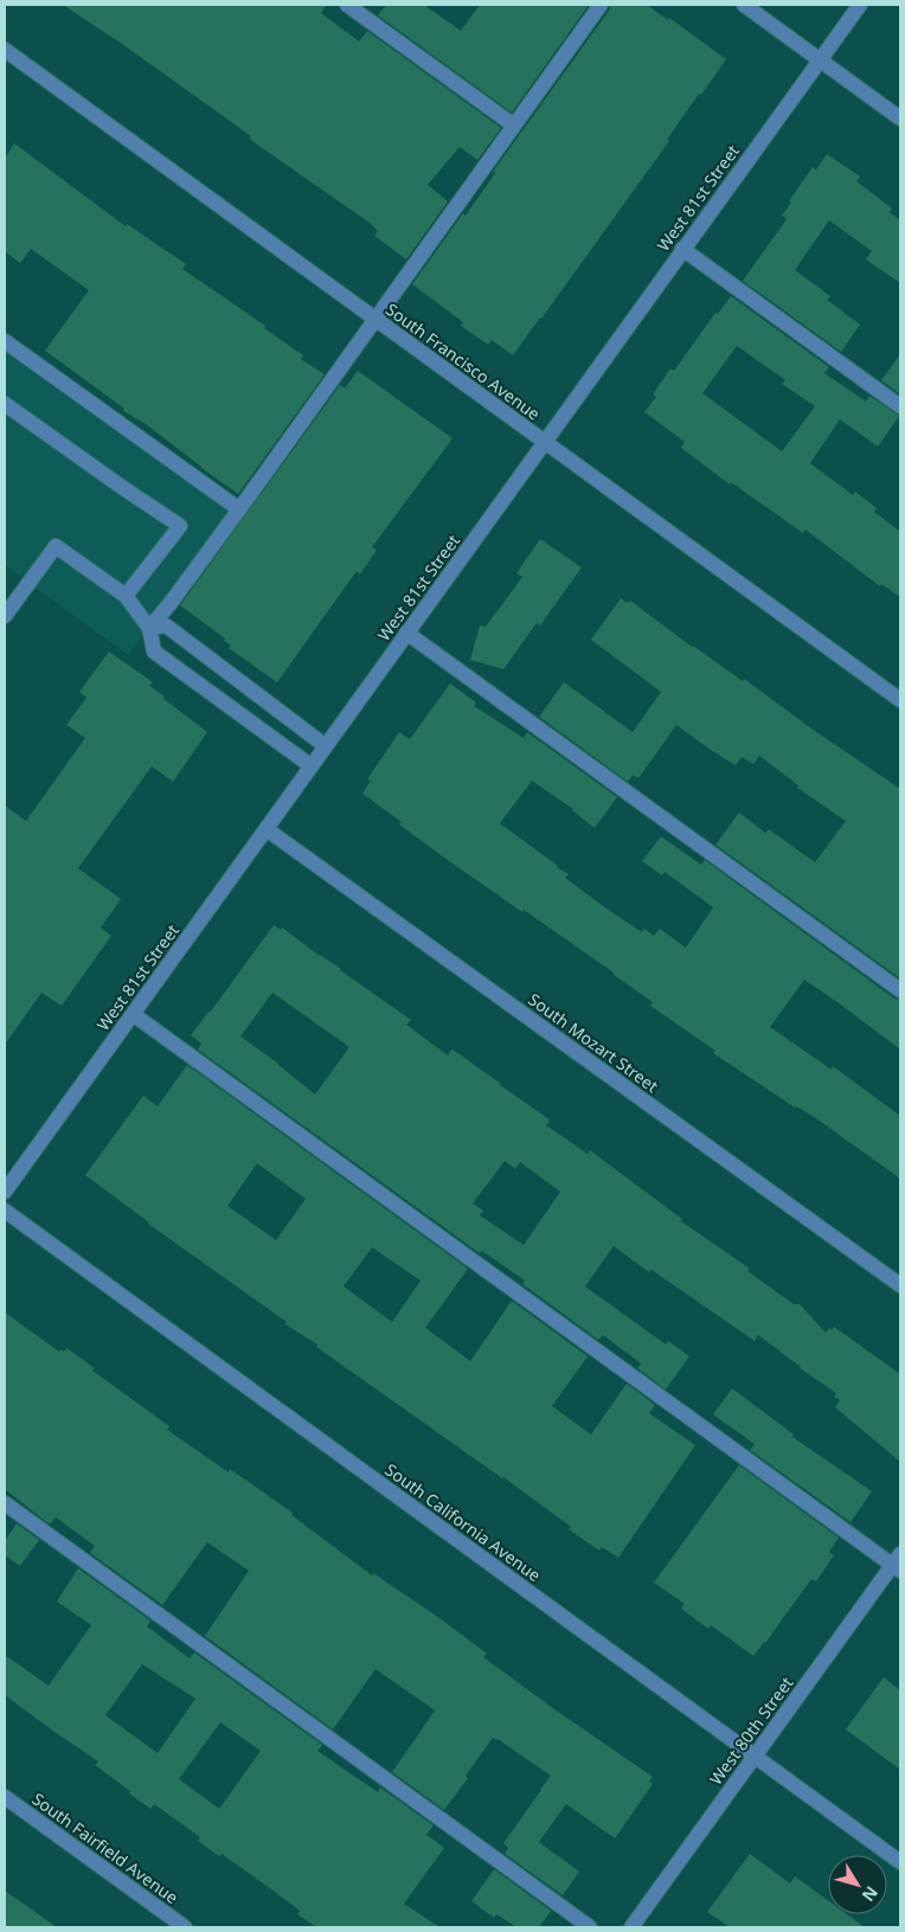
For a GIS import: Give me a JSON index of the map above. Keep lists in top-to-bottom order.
{
  "streets": {
    "street": [
      "West 81st Street",
      "South Francisco Avenue",
      "South Mozart Street",
      "South California Avenue",
      "West 80th Street",
      "South Fairfield Avenue"
    ]
  },
  "crossings": [
    ["West 81st Street", "South Francisco Avenue"],
    ["West 81st Street", "South Mozart Street"],
    ["South California Avenue", "West 80th Street"]
  ],
  "north": "bottom right"
}
